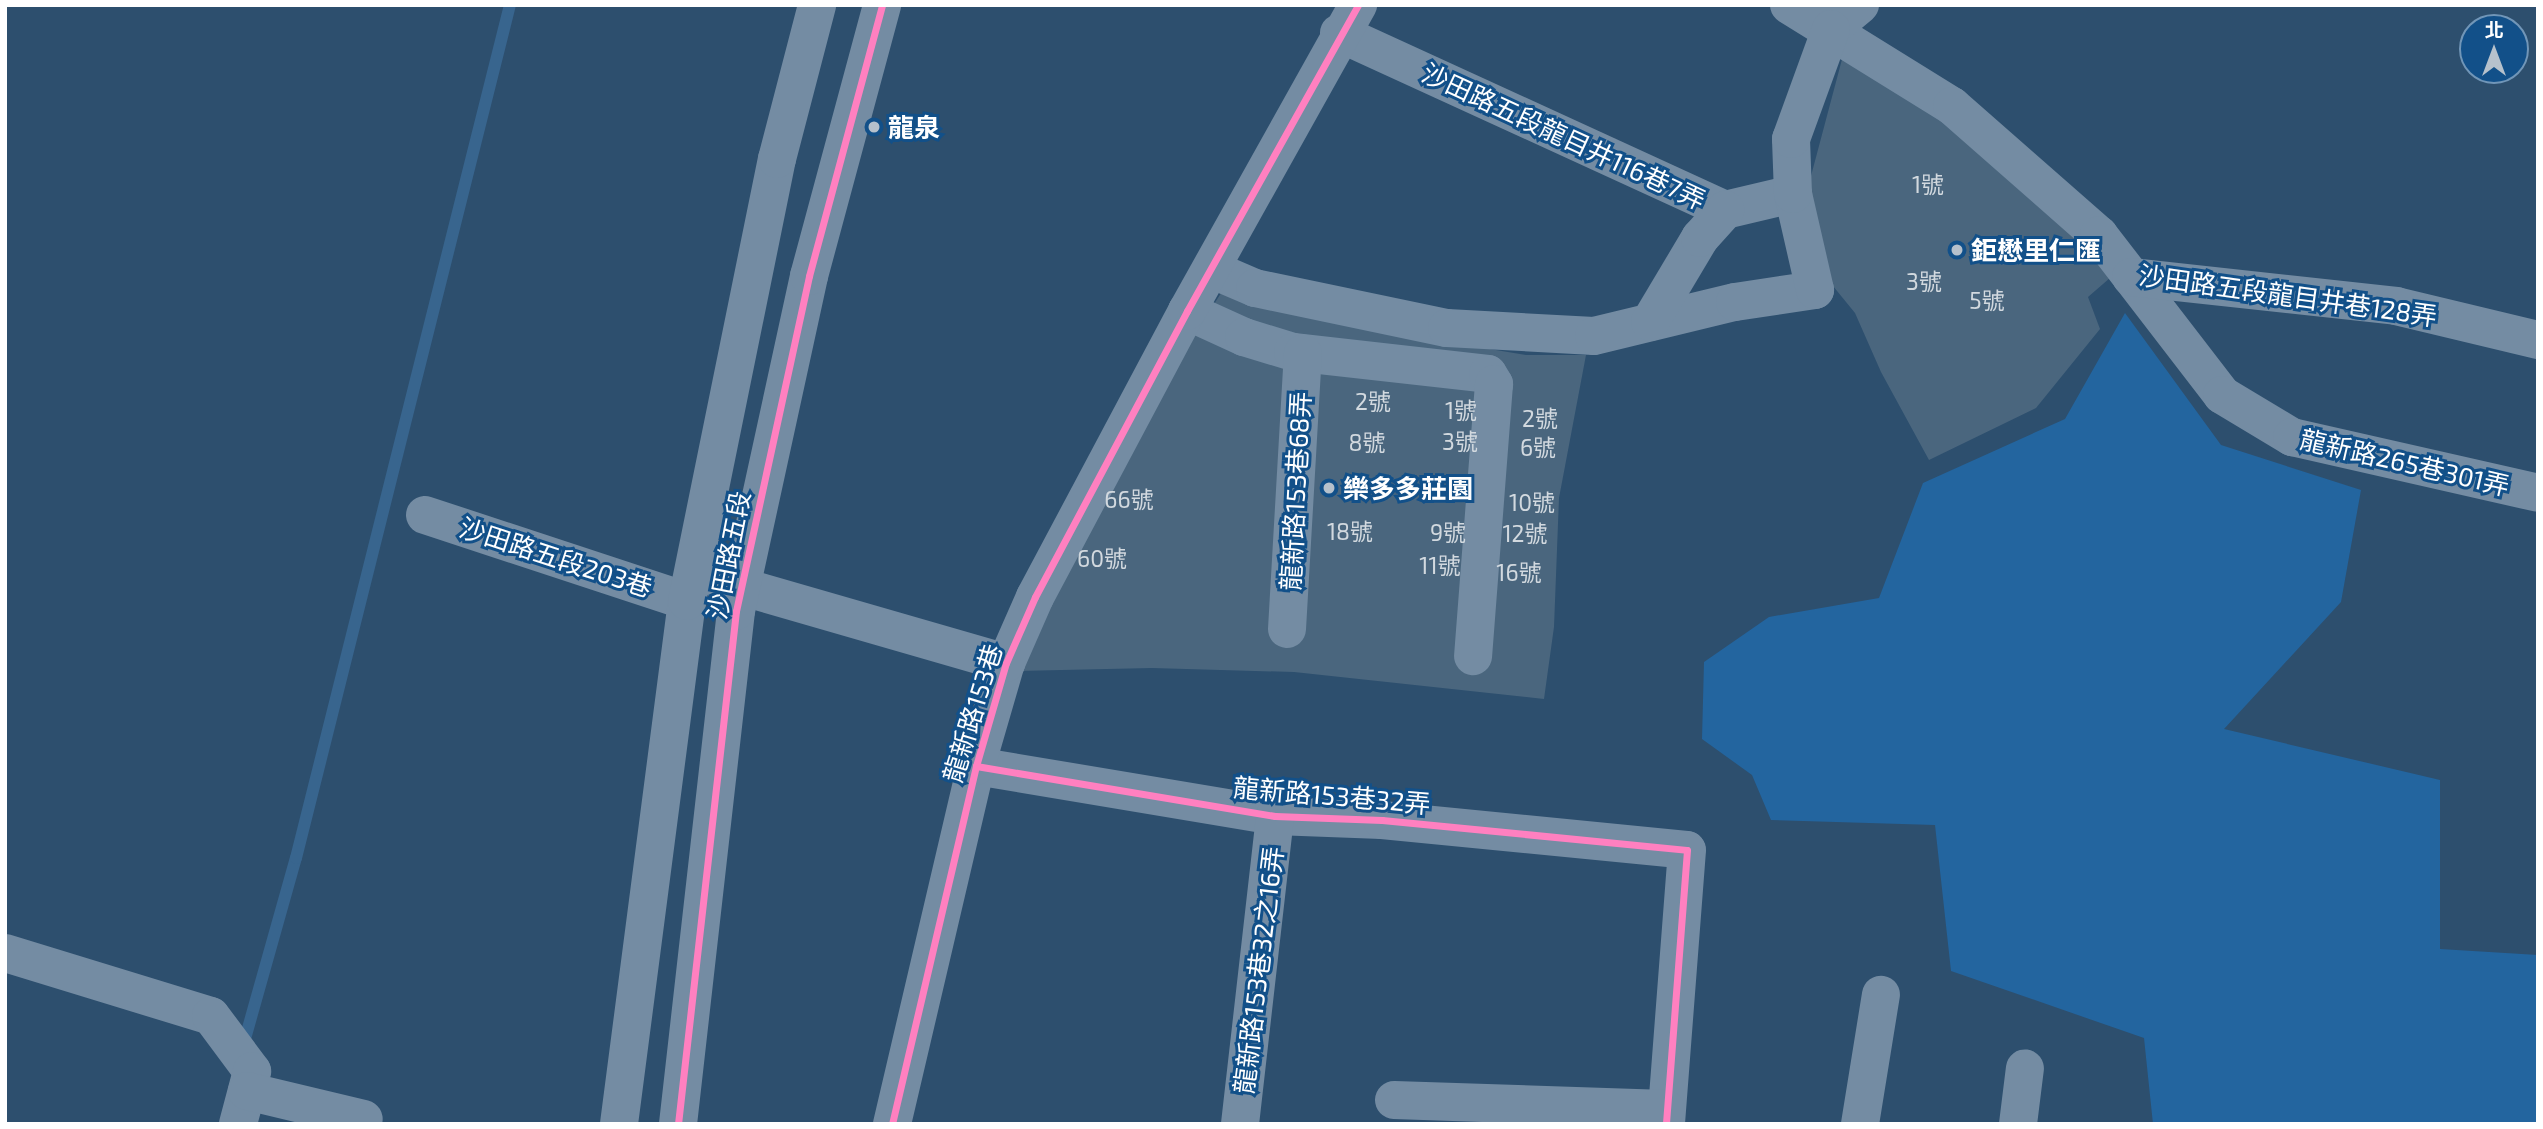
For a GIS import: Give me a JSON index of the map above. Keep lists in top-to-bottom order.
{
  "streets": {
    "street": [
      "沙田路五段龍目井116巷7弄",
      "沙田路五段龍目井巷128弄",
      "龍新路265巷301弄",
      "龍新路153巷68弄",
      "沙田路五段",
      "沙田路五段203巷",
      "龍新路153巷",
      "龍新路153巷32弄",
      "龍新路153巷32之16弄"
    ]
  },
  "crossings": [
    ["沙田路五段龍目井116巷7弄", "龍新路153巷"],
    ["沙田路五段龍目井巷128弄", "龍新路265巷301弄"],
    ["龍新路153巷68弄", "龍新路153巷"],
    ["沙田路五段", "沙田路五段203巷"],
    ["沙田路五段203巷", "龍新路153巷"],
    ["龍新路153巷", "龍新路153巷32弄"],
    ["龍新路153巷32弄", "龍新路153巷32之16弄"]
  ],
  "places": ["龍泉", "鉅懋里仁匯", "樂多多莊園"],
  "house_numbers": [
    "1號",
    "3號",
    "5號",
    "2號",
    "1號",
    "2號",
    "3號",
    "8號",
    "6號",
    "66號",
    "10號",
    "18號",
    "9號",
    "12號",
    "60號",
    "11號",
    "16號"
  ],
  "north": "top"
}
